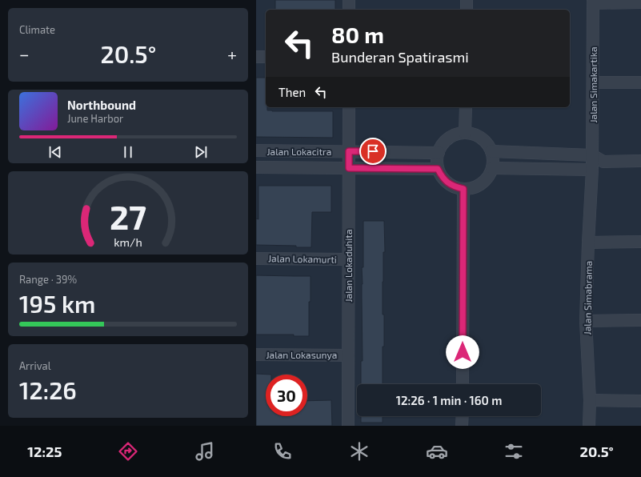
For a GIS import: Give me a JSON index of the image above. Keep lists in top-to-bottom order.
{
  "streets": {
    "street": [
      "Jalan Simakartika",
      "Jalan Lokacitra",
      "Jalan Lokamurti",
      "Jalan Lokaduhita",
      "Jalan Simabrama",
      "Jalan Lokasunya"
    ]
  },
  "crossings": [
    ["Jalan Simakartika", "Jalan Simabrama"],
    ["Jalan Lokacitra", "Jalan Lokaduhita"],
    ["Jalan Lokamurti", "Jalan Lokaduhita"],
    ["Jalan Lokaduhita", "Jalan Lokasunya"]
  ],
  "page": {
    "tile": [
      "Climate",
      ["Range · 39%", "195 km"],
      ["Arrival", "12:26"]
    ],
    "turn": ["80 m", "Bunderan Spatirasmi"],
    "heat": ["−", "20.5°", "+"],
    "then": "Then",
    "song": ["Northbound", "June Harbor"],
    "limit": "30",
    "trip": "12:26 · 1 min · 160 m",
    "tabs": ["12:25", "20.5°"],
    "gauge": ["27", "km/h"]
  }
}
